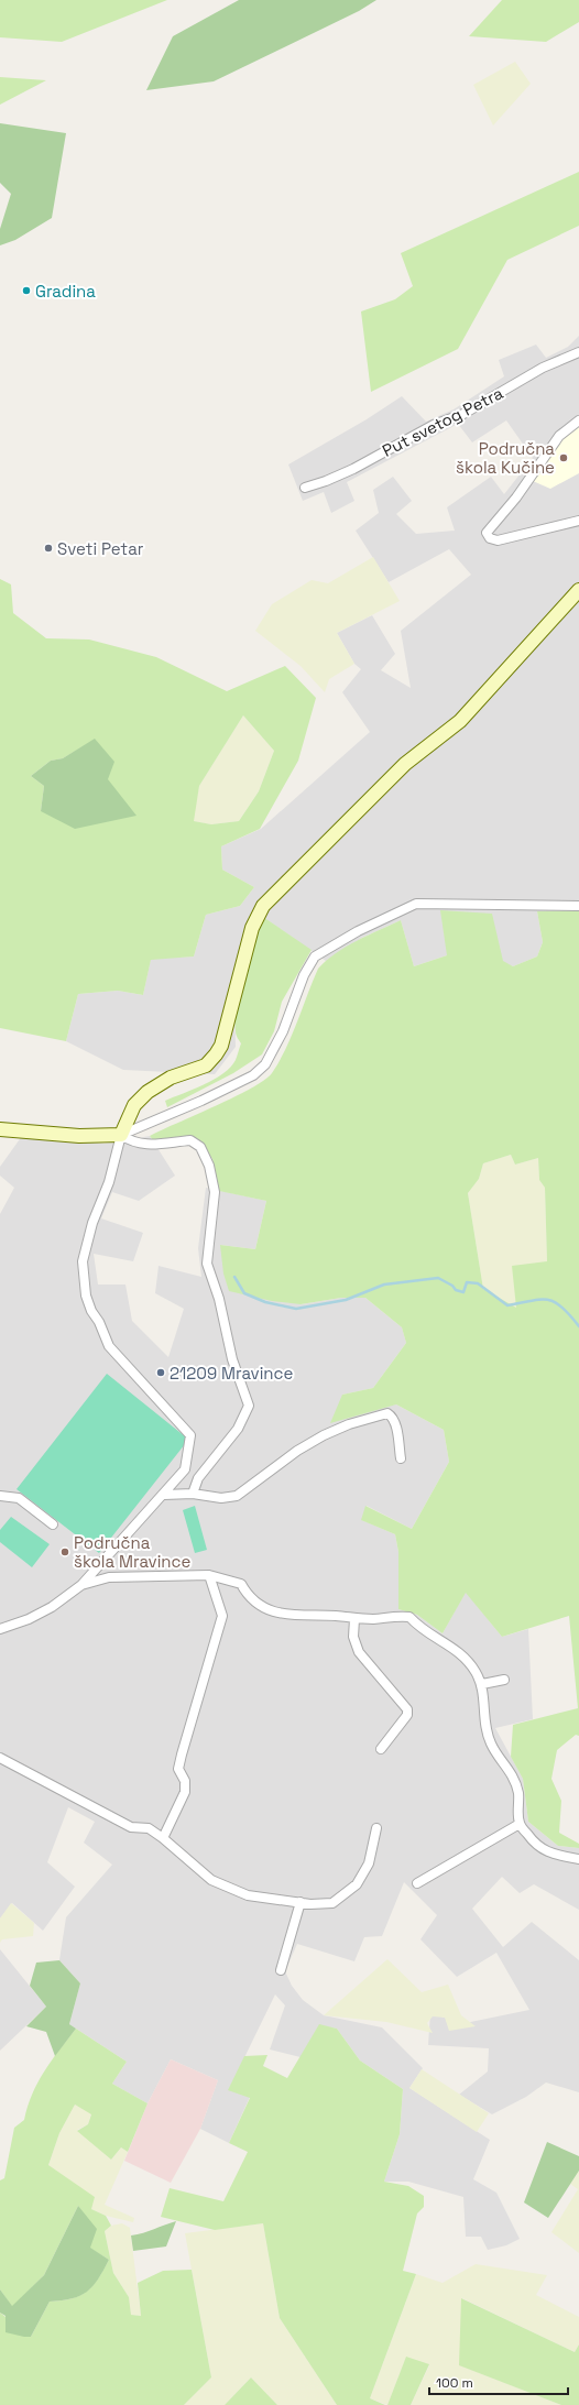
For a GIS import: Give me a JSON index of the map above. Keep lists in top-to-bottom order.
{
  "streets": {
    "street": ["Put svetog Petra"]
  },
  "places": [
    "Gradina",
    "Područna škola Kučine",
    "Sveti Petar",
    "21209 Mravince",
    "Područna škola Mravince"
  ],
  "scale_bar": "100 m"
}
